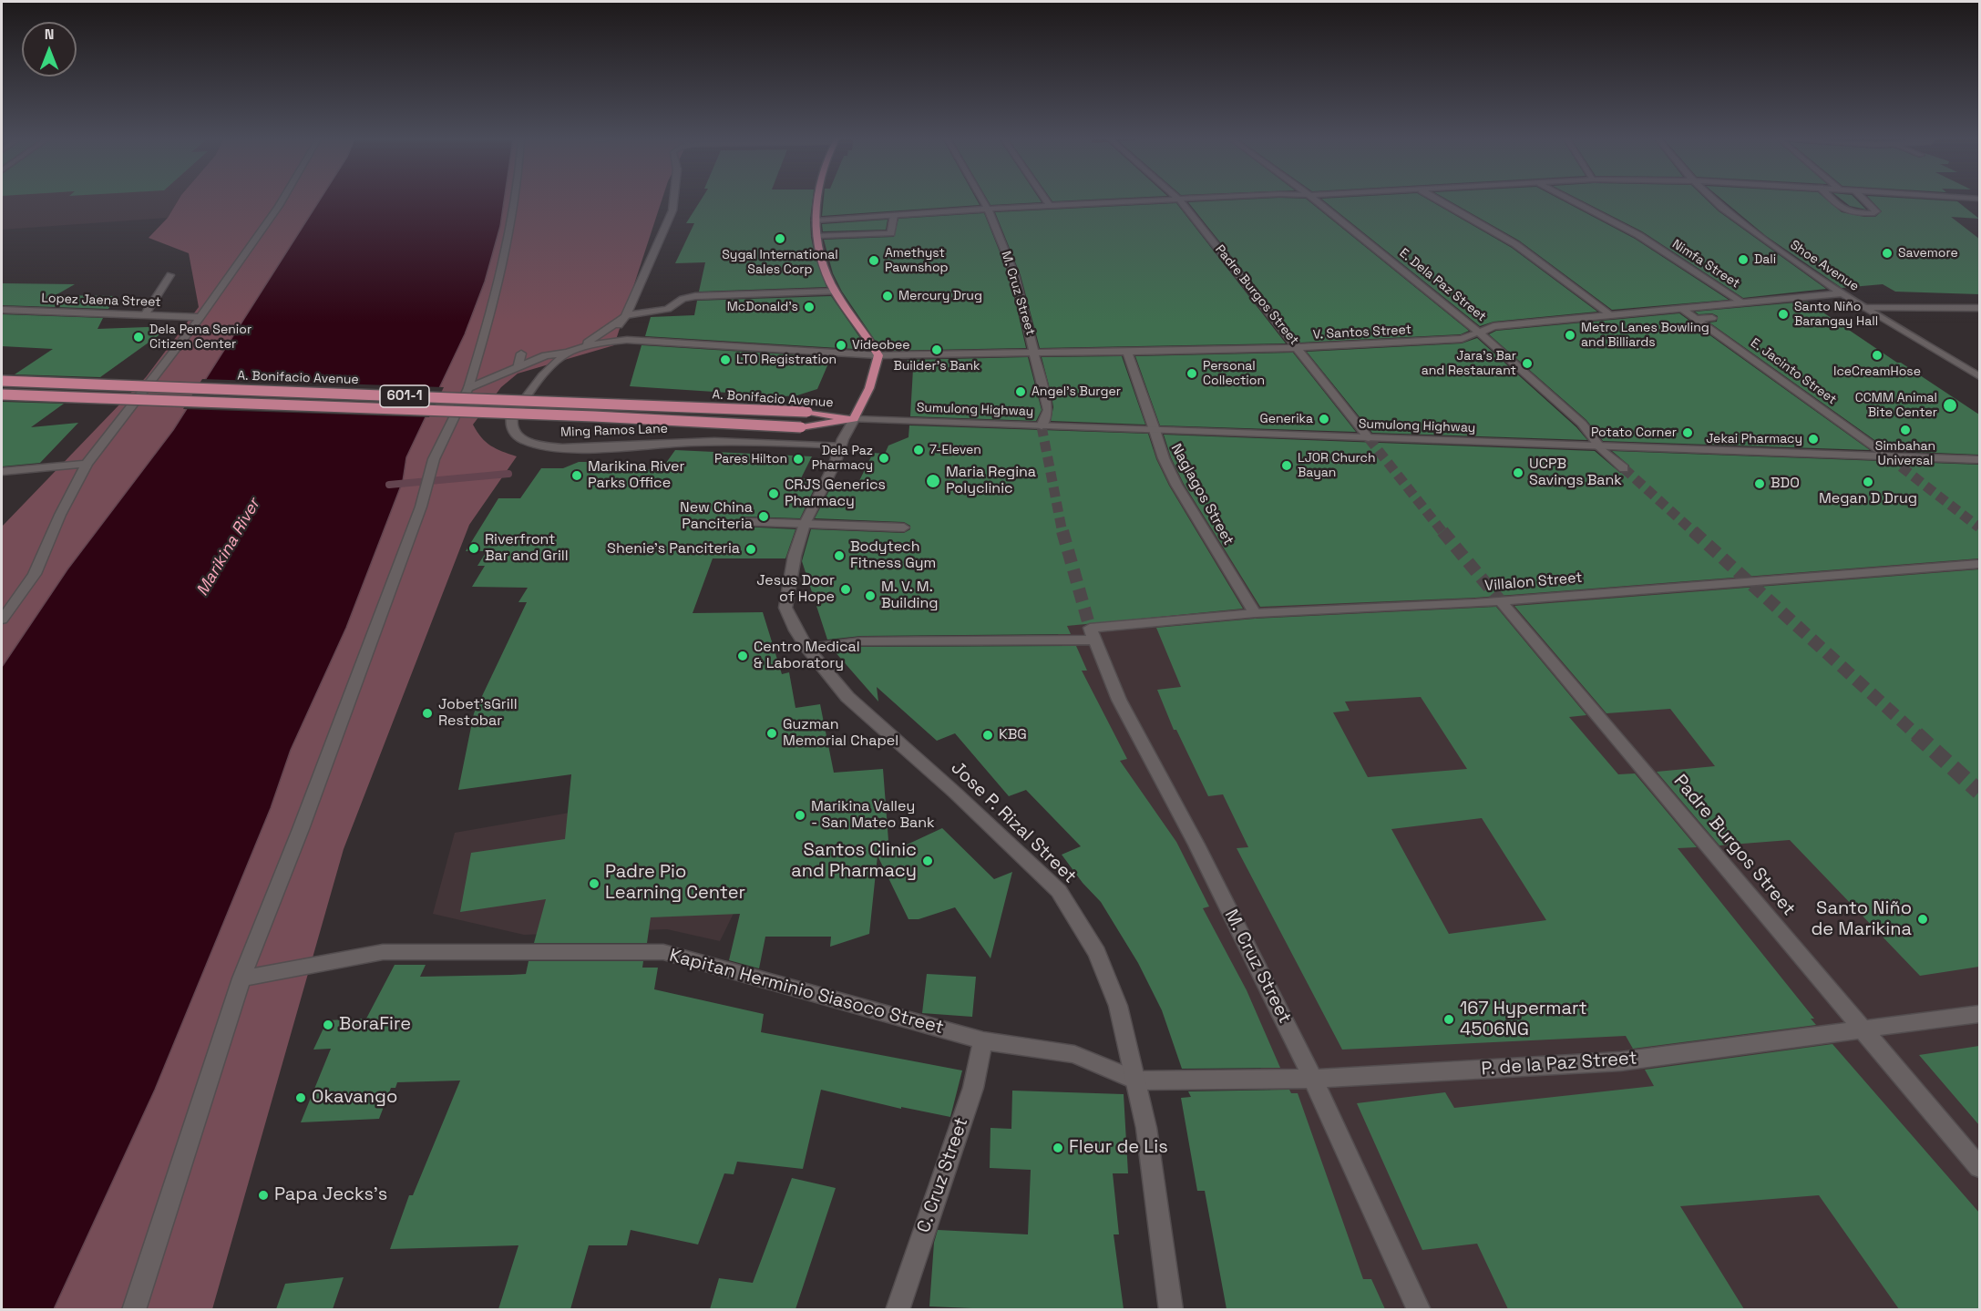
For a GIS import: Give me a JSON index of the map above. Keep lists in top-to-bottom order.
{
  "streets": {
    "main road": ["A. Bonifacio Avenue", "601-1"],
    "street": [
      "Nimfa Street",
      "Shoe Avenue",
      "E. Dela Paz Street",
      "M. Cruz Street",
      "Padre Burgos Street",
      "Lopez Jaena Street",
      "V. Santos Street",
      "E. Jacinto Street",
      "Sumulong Highway",
      "Ming Ramos Lane",
      "Naglagos Street",
      "Villalon Street",
      "Jose P. Rizal Street",
      "Kapitan Herminio Siasoco Street",
      "P. de la Paz Street",
      "C. Cruz Street"
    ]
  },
  "crossings": [
    ["Nimfa Street", "V. Santos Street"],
    ["Shoe Avenue", "V. Santos Street"],
    ["E. Dela Paz Street", "V. Santos Street"],
    ["E. Dela Paz Street", "Sumulong Highway"],
    ["M. Cruz Street", "V. Santos Street"],
    ["M. Cruz Street", "Sumulong Highway"],
    ["M. Cruz Street", "Villalon Street"],
    ["M. Cruz Street", "P. de la Paz Street"],
    ["Padre Burgos Street", "V. Santos Street"],
    ["Padre Burgos Street", "Sumulong Highway"],
    ["Padre Burgos Street", "Villalon Street"],
    ["Padre Burgos Street", "P. de la Paz Street"],
    ["V. Santos Street", "E. Jacinto Street"],
    ["V. Santos Street", "Ming Ramos Lane"],
    ["V. Santos Street", "Naglagos Street"],
    ["E. Jacinto Street", "Sumulong Highway"],
    ["A. Bonifacio Avenue", "Sumulong Highway"],
    ["A. Bonifacio Avenue", "Jose P. Rizal Street"],
    ["Sumulong Highway", "Naglagos Street"],
    ["Sumulong Highway", "Jose P. Rizal Street"],
    ["Ming Ramos Lane", "Jose P. Rizal Street"],
    ["Naglagos Street", "Villalon Street"],
    ["Villalon Street", "Jose P. Rizal Street"],
    ["Jose P. Rizal Street", "Kapitan Herminio Siasoco Street"],
    ["Jose P. Rizal Street", "P. de la Paz Street"],
    ["Kapitan Herminio Siasoco Street", "P. de la Paz Street"],
    ["Kapitan Herminio Siasoco Street", "C. Cruz Street"]
  ],
  "water": ["Marikina River"],
  "places": [
    "Sygal International Sales Corp",
    "Savemore",
    "Dali",
    "Amethyst Pawnshop",
    "Mercury Drug",
    "McDonald's",
    "Santo Niño Barangay Hall",
    "Metro Lanes Bowling and Billiards",
    "Dela Pena Senior Citizen Center",
    "Videobee",
    "Builder's Bank",
    "IceCreamHose",
    "LTO Registration",
    "Jara's Bar and Restaurant",
    "Personal Collection",
    "Angel's Burger",
    "CCMM Animal Bite Center",
    "Generika",
    "Simbahan Universal",
    "Potato Corner",
    "Jekai Pharmacy",
    "7-Eleven",
    "Dela Paz Pharmacy",
    "Pares Hilton",
    "LJOR Church Bayan",
    "UCPB Savings Bank",
    "Marikina River Parks Office",
    "Maria Regina Polyclinic",
    "Megan D Drug",
    "BDO",
    "CRJS Generics Pharmacy",
    "New China Panciteria",
    "Riverfront Bar and Grill",
    "Shenie's Panciteria",
    "Bodytech Fitness Gym",
    "Jesus Door of Hope",
    "M. V. M. Building",
    "Centro Medical & Laboratory",
    "Jobet'sGrill Restobar",
    "Guzman Memorial Chapel",
    "KBG",
    "Marikina Valley - San Mateo Bank",
    "Santos Clinic and Pharmacy",
    "Padre Pio Learning Center",
    "Santo Niño de Marikina",
    "167 Hypermart 4506NG",
    "BoraFire",
    "Okavango",
    "Fleur de Lis",
    "Papa Jecks's"
  ],
  "north": "top"
}
